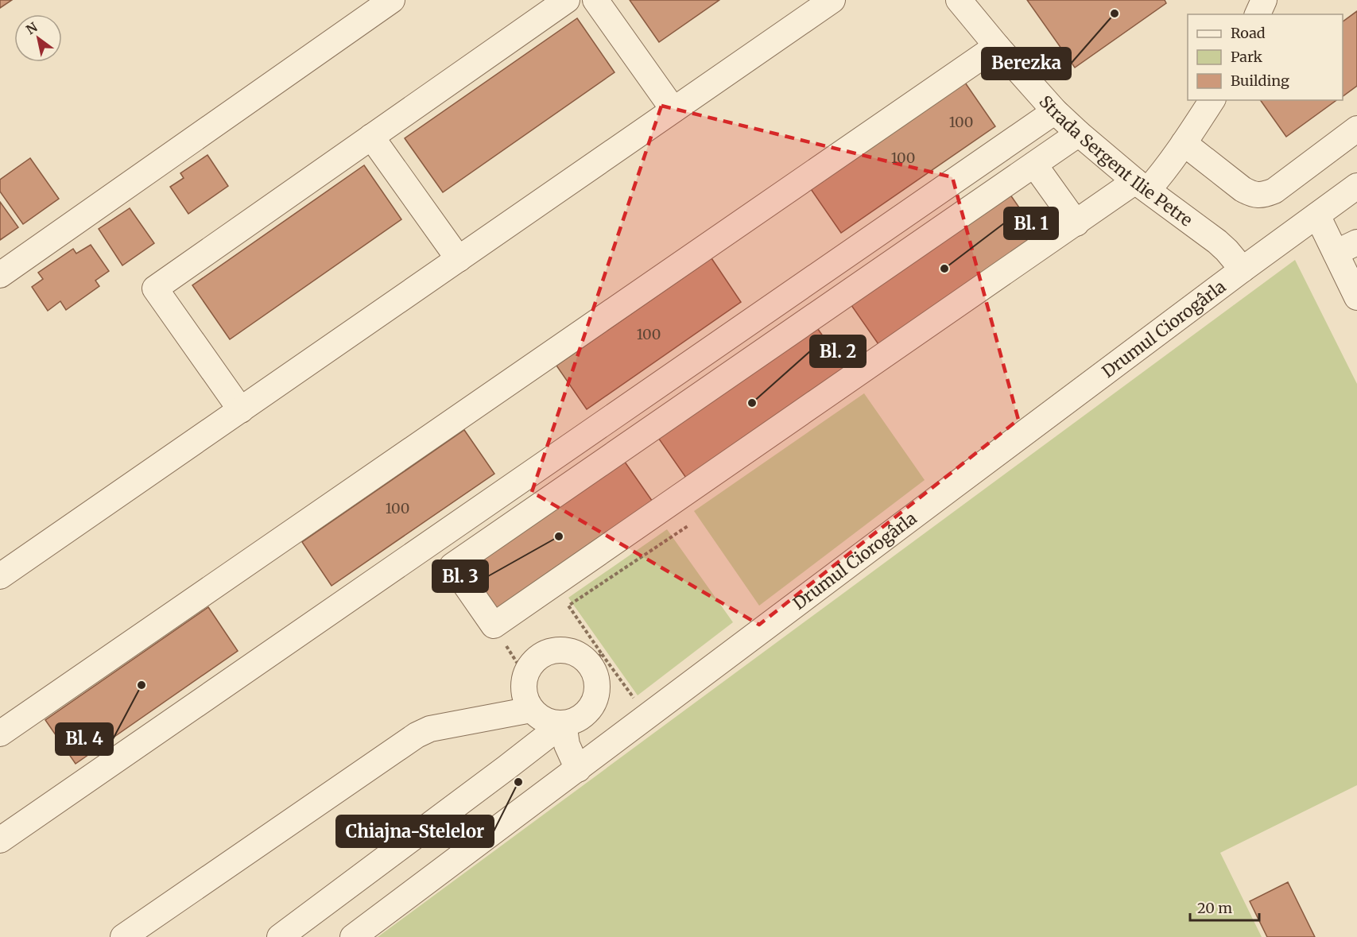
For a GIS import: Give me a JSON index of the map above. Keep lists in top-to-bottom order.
{
  "streets": {
    "street": ["Strada Sergent Ilie Petre", "Drumul Ciorogârla"]
  },
  "crossings": [
    ["Strada Sergent Ilie Petre", "Drumul Ciorogârla"]
  ],
  "places": [
    "Berezka",
    "Bl. 1",
    "Bl. 2",
    "Bl. 3",
    "Bl. 4",
    "Chiajna-Stelelor"
  ],
  "house_numbers": [
    "100",
    "100",
    "100",
    "100"
  ],
  "legend": ["Road", "Park", "Building"],
  "scale_bar": "20 m",
  "north": "top left"
}
